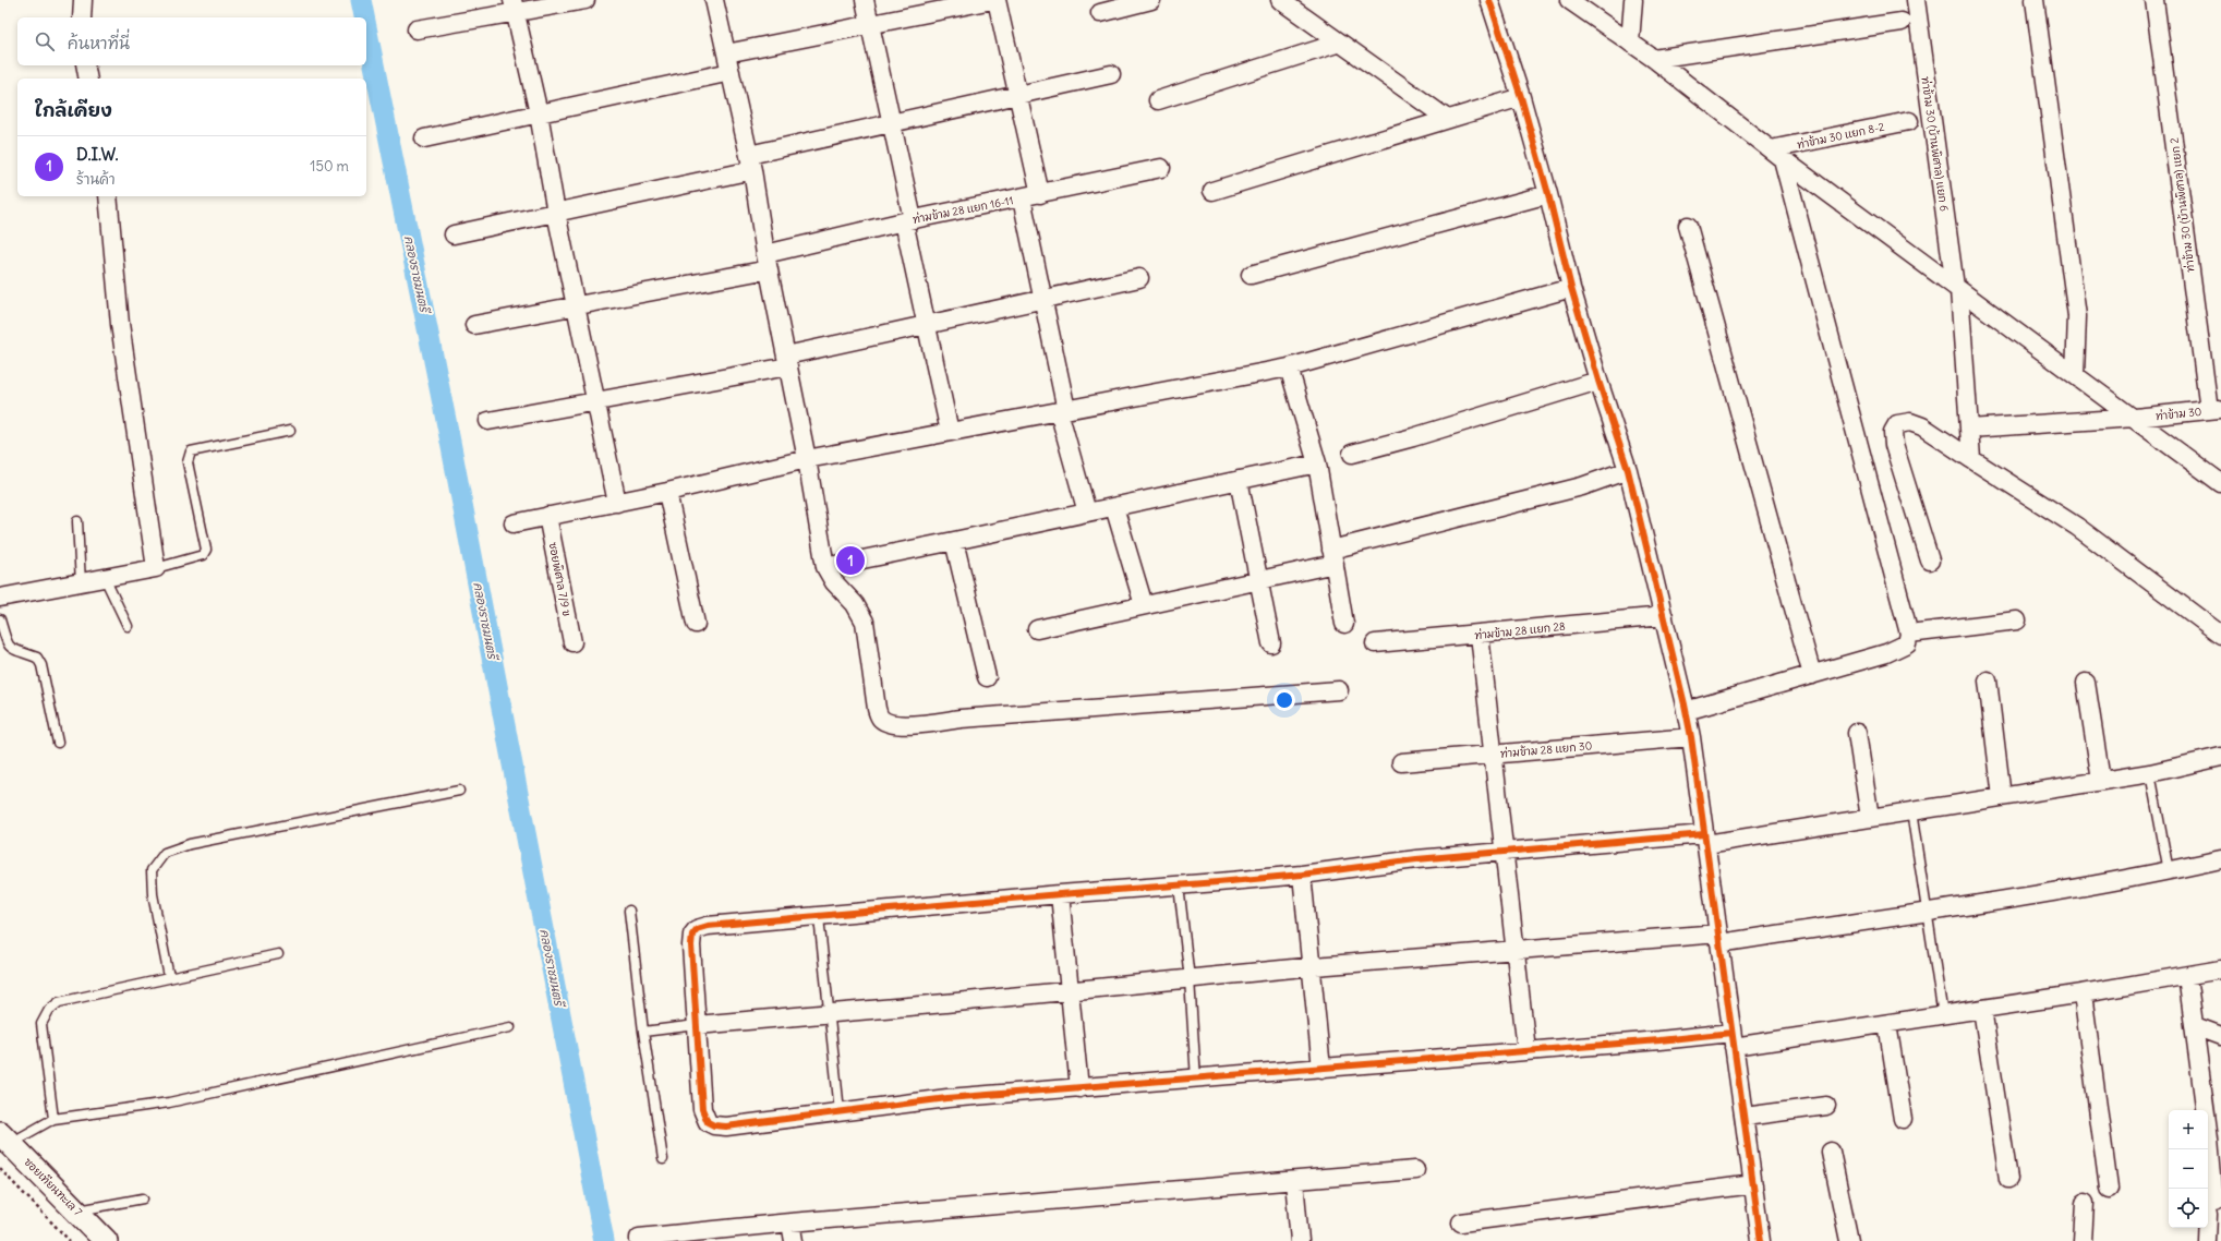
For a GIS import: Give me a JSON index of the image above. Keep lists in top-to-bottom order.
{
  "streets": {
    "street": [
      "ท่าข้าม 30 แยก 8-2",
      "ท่าข้าม 30 (บ้านพิศาล) แยก 6",
      "ท่าข้าม 30 (บ้านพิศาล) แยก 2",
      "ท่ามข้าม 28 แยก 16-11",
      "ท่าข้าม 30",
      "ซอยพิศาล 7/9 ข",
      "ท่ามข้าม 28 แยก 28",
      "ท่ามข้าม 28 แยก 30",
      "ซอยเทียนทะเล 7"
    ]
  },
  "crossings": [
    ["ท่าข้าม 30 (บ้านพิศาล) แยก 6", "ท่าข้าม 30"],
    ["ท่าข้าม 30 (บ้านพิศาล) แยก 2", "ท่าข้าม 30"]
  ],
  "water": ["คลองราชมนตรี"],
  "page": {
    "search": "ค้นหาที่นี่",
    "heading": "ใกล้เคียง",
    "list": [
      {
        "mark": "1",
        "name": "D.I.W.",
        "note": "ร้านค้า",
        "value": "150 m"
      }
    ],
    "pins": "1",
    "map_buttons": ["+", "−"]
  }
}
